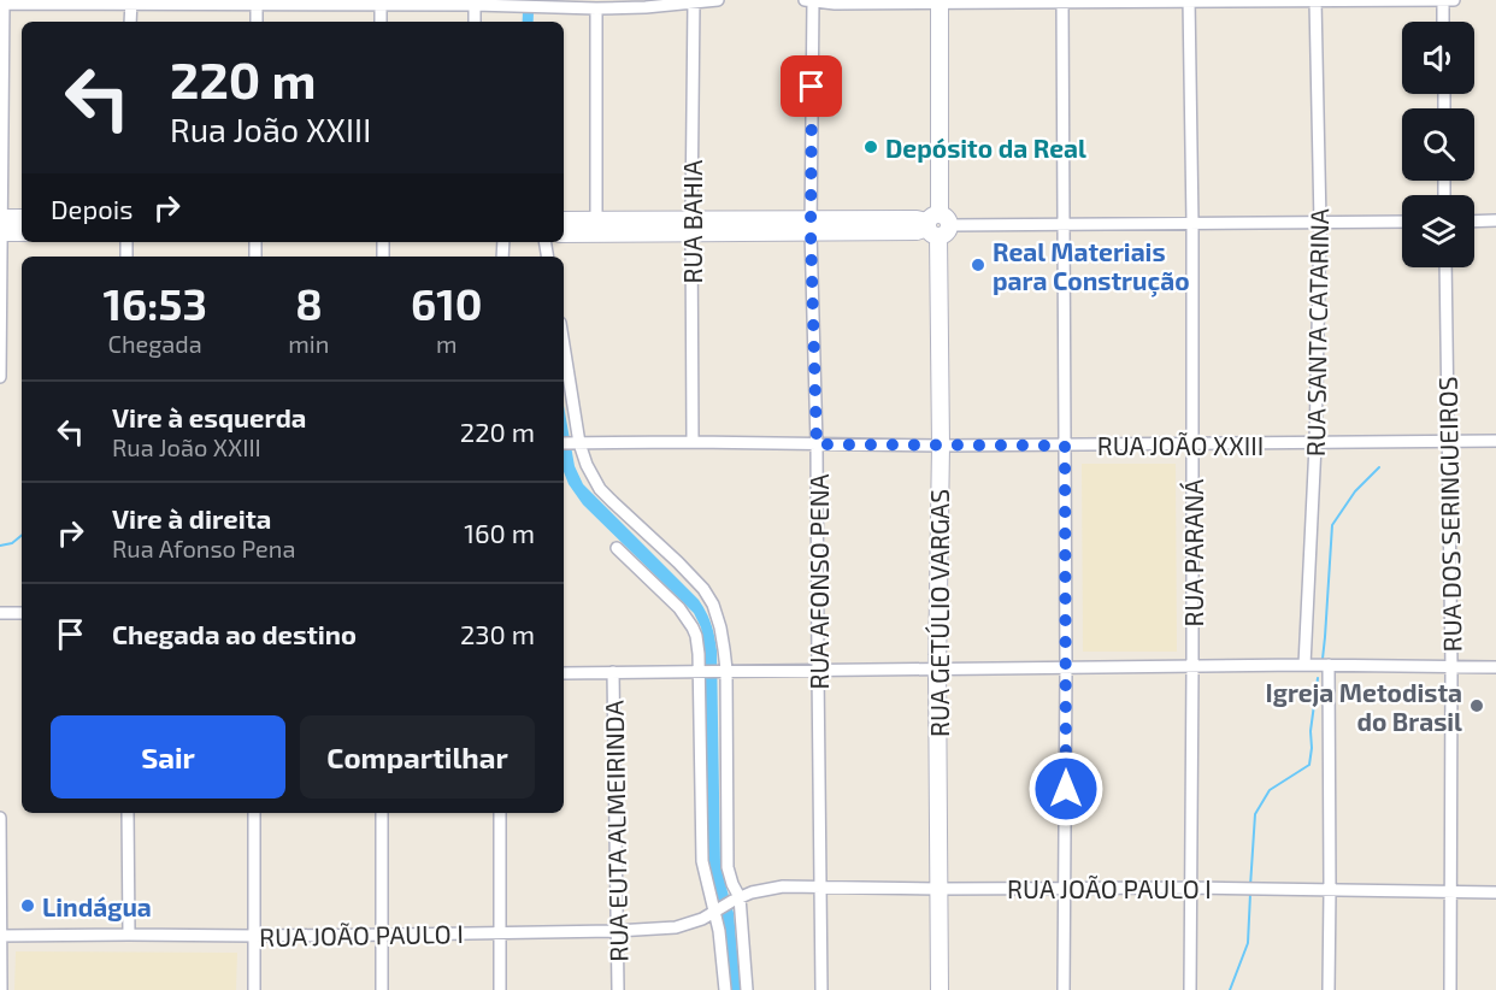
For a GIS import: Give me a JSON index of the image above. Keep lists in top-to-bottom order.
{
  "streets": {
    "street": [
      "RUA BAHIA",
      "RUA SANTA CATARINA",
      "RUA JOÃO XXIII",
      "RUA DOS SERINGUEIROS",
      "RUA PARANÁ",
      "RUA AFONSO PENA",
      "RUA GETÚLIO VARGAS",
      "RUA EUTA ALMEIRINDA",
      "RUA JOÃO PAULO I"
    ]
  },
  "crossings": [
    ["RUA BAHIA", "RUA JOÃO XXIII"],
    ["RUA SANTA CATARINA", "RUA JOÃO XXIII"],
    ["RUA JOÃO XXIII", "RUA DOS SERINGUEIROS"],
    ["RUA JOÃO XXIII", "RUA PARANÁ"],
    ["RUA JOÃO XXIII", "RUA AFONSO PENA"],
    ["RUA JOÃO XXIII", "RUA GETÚLIO VARGAS"],
    ["RUA DOS SERINGUEIROS", "RUA JOÃO PAULO I"],
    ["RUA PARANÁ", "RUA JOÃO PAULO I"],
    ["RUA AFONSO PENA", "RUA JOÃO PAULO I"],
    ["RUA GETÚLIO VARGAS", "RUA JOÃO PAULO I"],
    ["RUA EUTA ALMEIRINDA", "RUA JOÃO PAULO I"]
  ],
  "places": [
    "Depósito da Real",
    "Real Materiais para Construção",
    "Igreja Metodista do Brasil",
    "Lindágua"
  ],
  "page": {
    "turn": ["220 m", "Rua João XXIII"],
    "then": "Depois",
    "eta": [
      "16:53",
      "Chegada",
      "8",
      "min",
      "610",
      "m"
    ],
    "list": [
      {
        "name": "Vire à esquerda",
        "note": "Rua João XXIII",
        "value": "220 m"
      },
      {
        "name": "Vire à direita",
        "note": "Rua Afonso Pena",
        "value": "160 m"
      },
      {
        "name": "Chegada ao destino",
        "value": "230 m"
      }
    ],
    "buttons": ["Sair", "Compartilhar"]
  }
}
